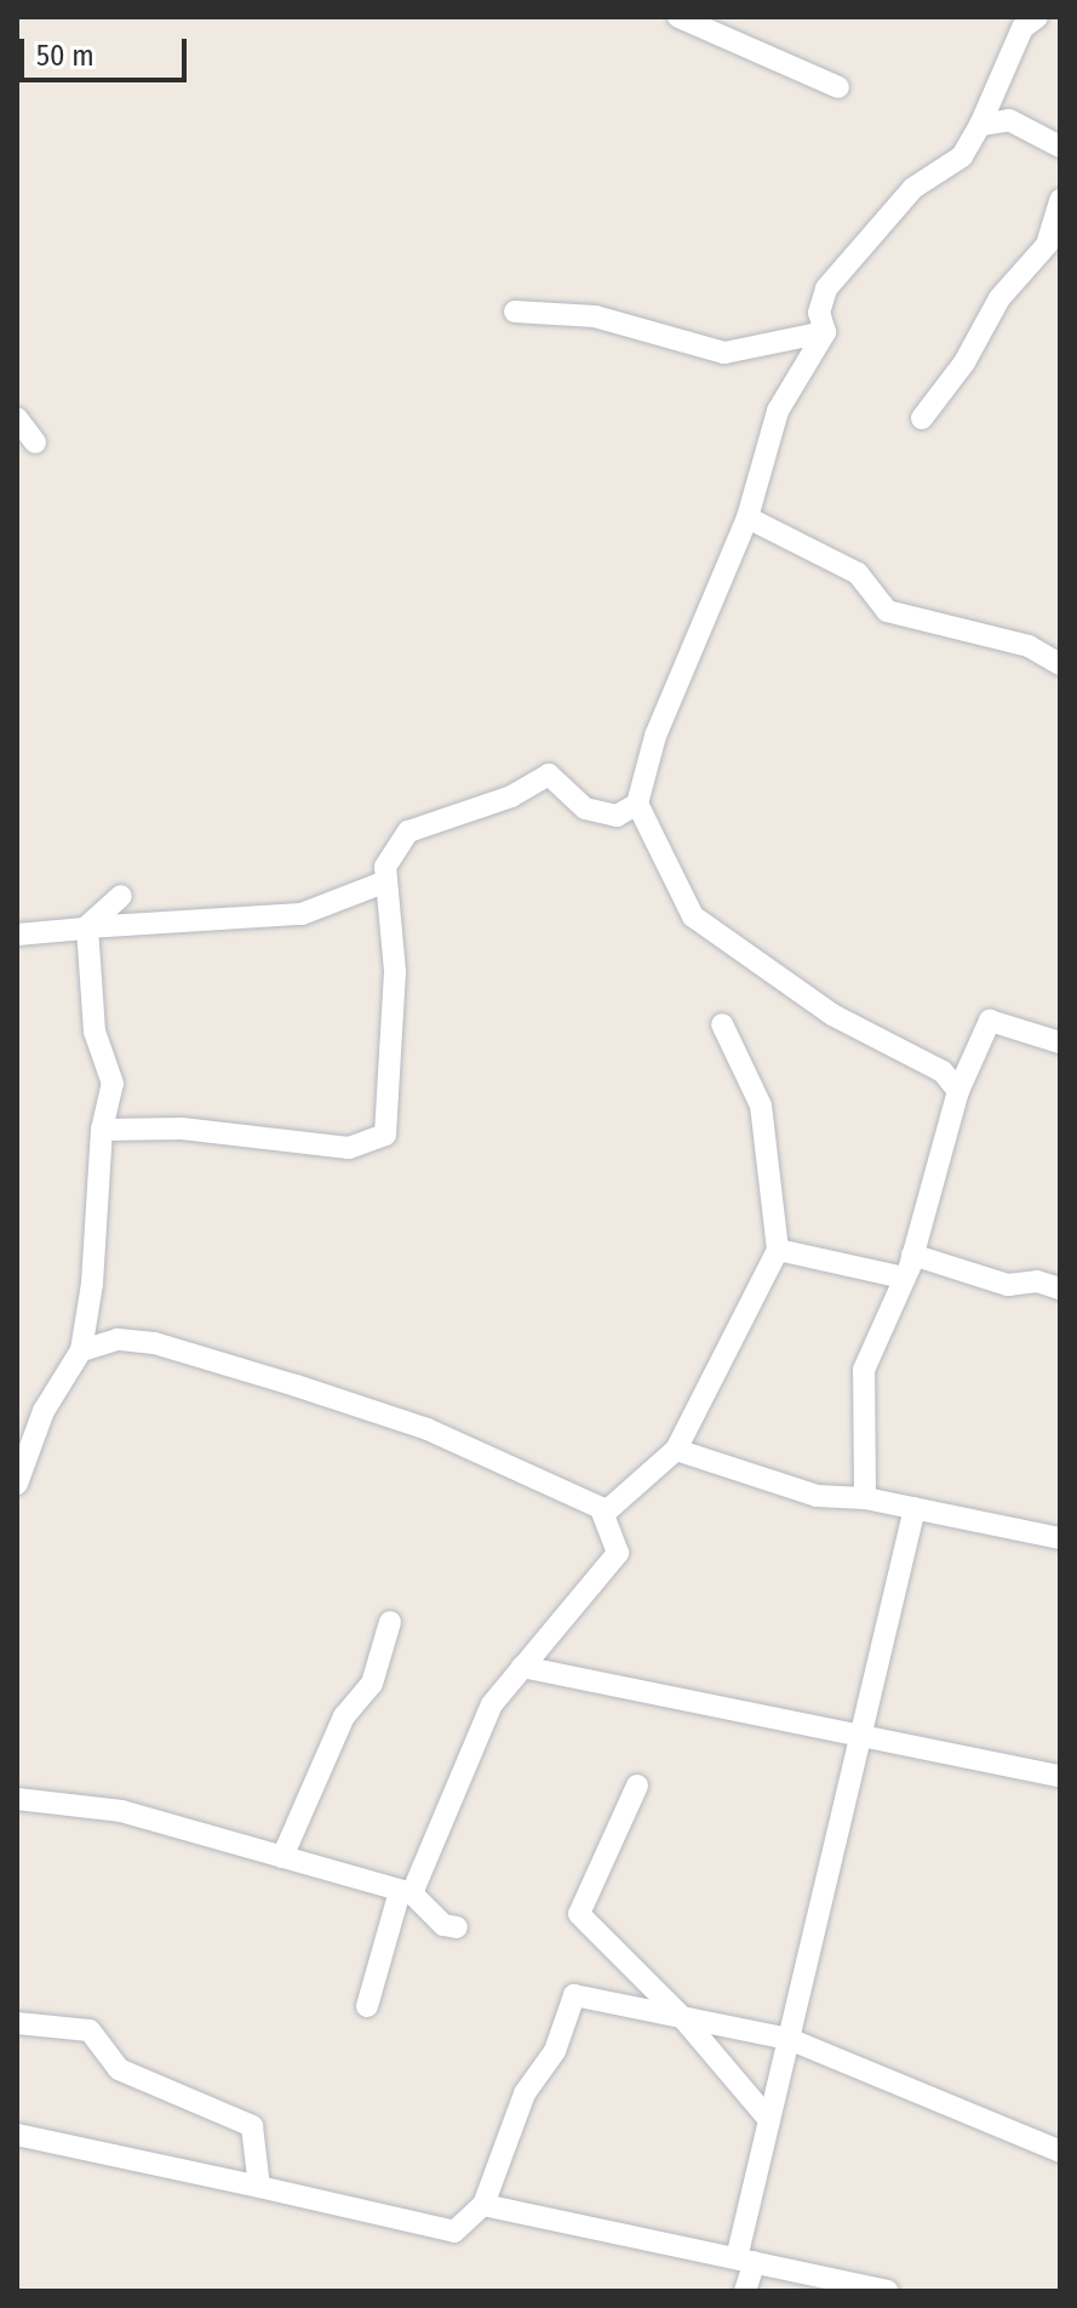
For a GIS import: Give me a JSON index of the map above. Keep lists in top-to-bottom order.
{
  "scale_bar": "50 m"
}
